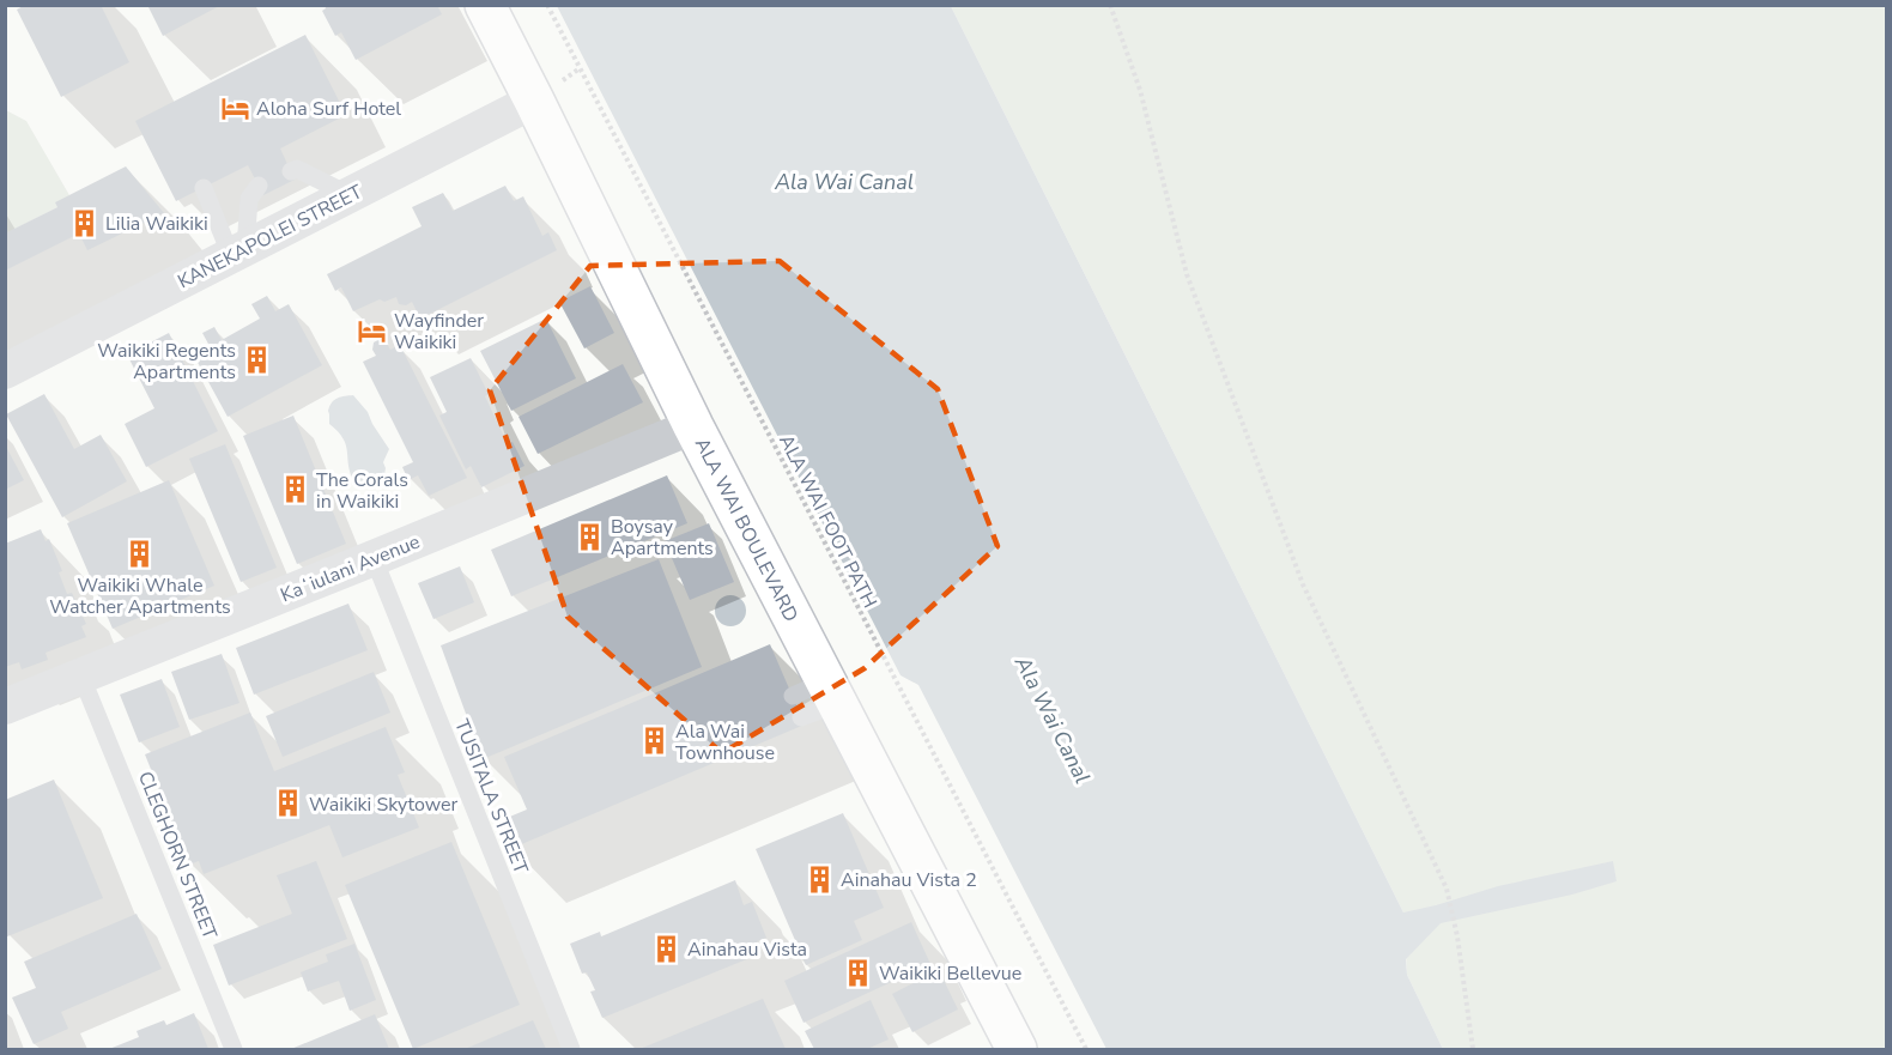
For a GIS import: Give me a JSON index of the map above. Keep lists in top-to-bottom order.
{
  "streets": {
    "main road": ["ALA WAI BOULEVARD"],
    "street": ["KANEKAPOLEI STREET", "Kaʻiulani Avenue"],
    "lane": ["TUSITALA STREET", "CLEGHORN STREET"],
    "path": ["ALA WAI FOOT PATH"]
  },
  "crossings": [
    ["KANEKAPOLEI STREET", "ALA WAI BOULEVARD"],
    ["ALA WAI BOULEVARD", "Kaʻiulani Avenue"],
    ["Kaʻiulani Avenue", "TUSITALA STREET"],
    ["Kaʻiulani Avenue", "CLEGHORN STREET"]
  ],
  "water": ["Ala Wai Canal"],
  "places": {
    "hotel": ["Aloha Surf Hotel", "Wayfinder Waikiki"],
    "building": [
      "Lilia Waikiki",
      "Waikiki Regents Apartments",
      "The Corals in Waikiki",
      "Boysay Apartments",
      "Waikiki Whale Watcher Apartments",
      "Ala Wai Townhouse",
      "Waikiki Skytower",
      "Ainahau Vista 2",
      "Ainahau Vista",
      "Waikiki Bellevue"
    ]
  }
}
